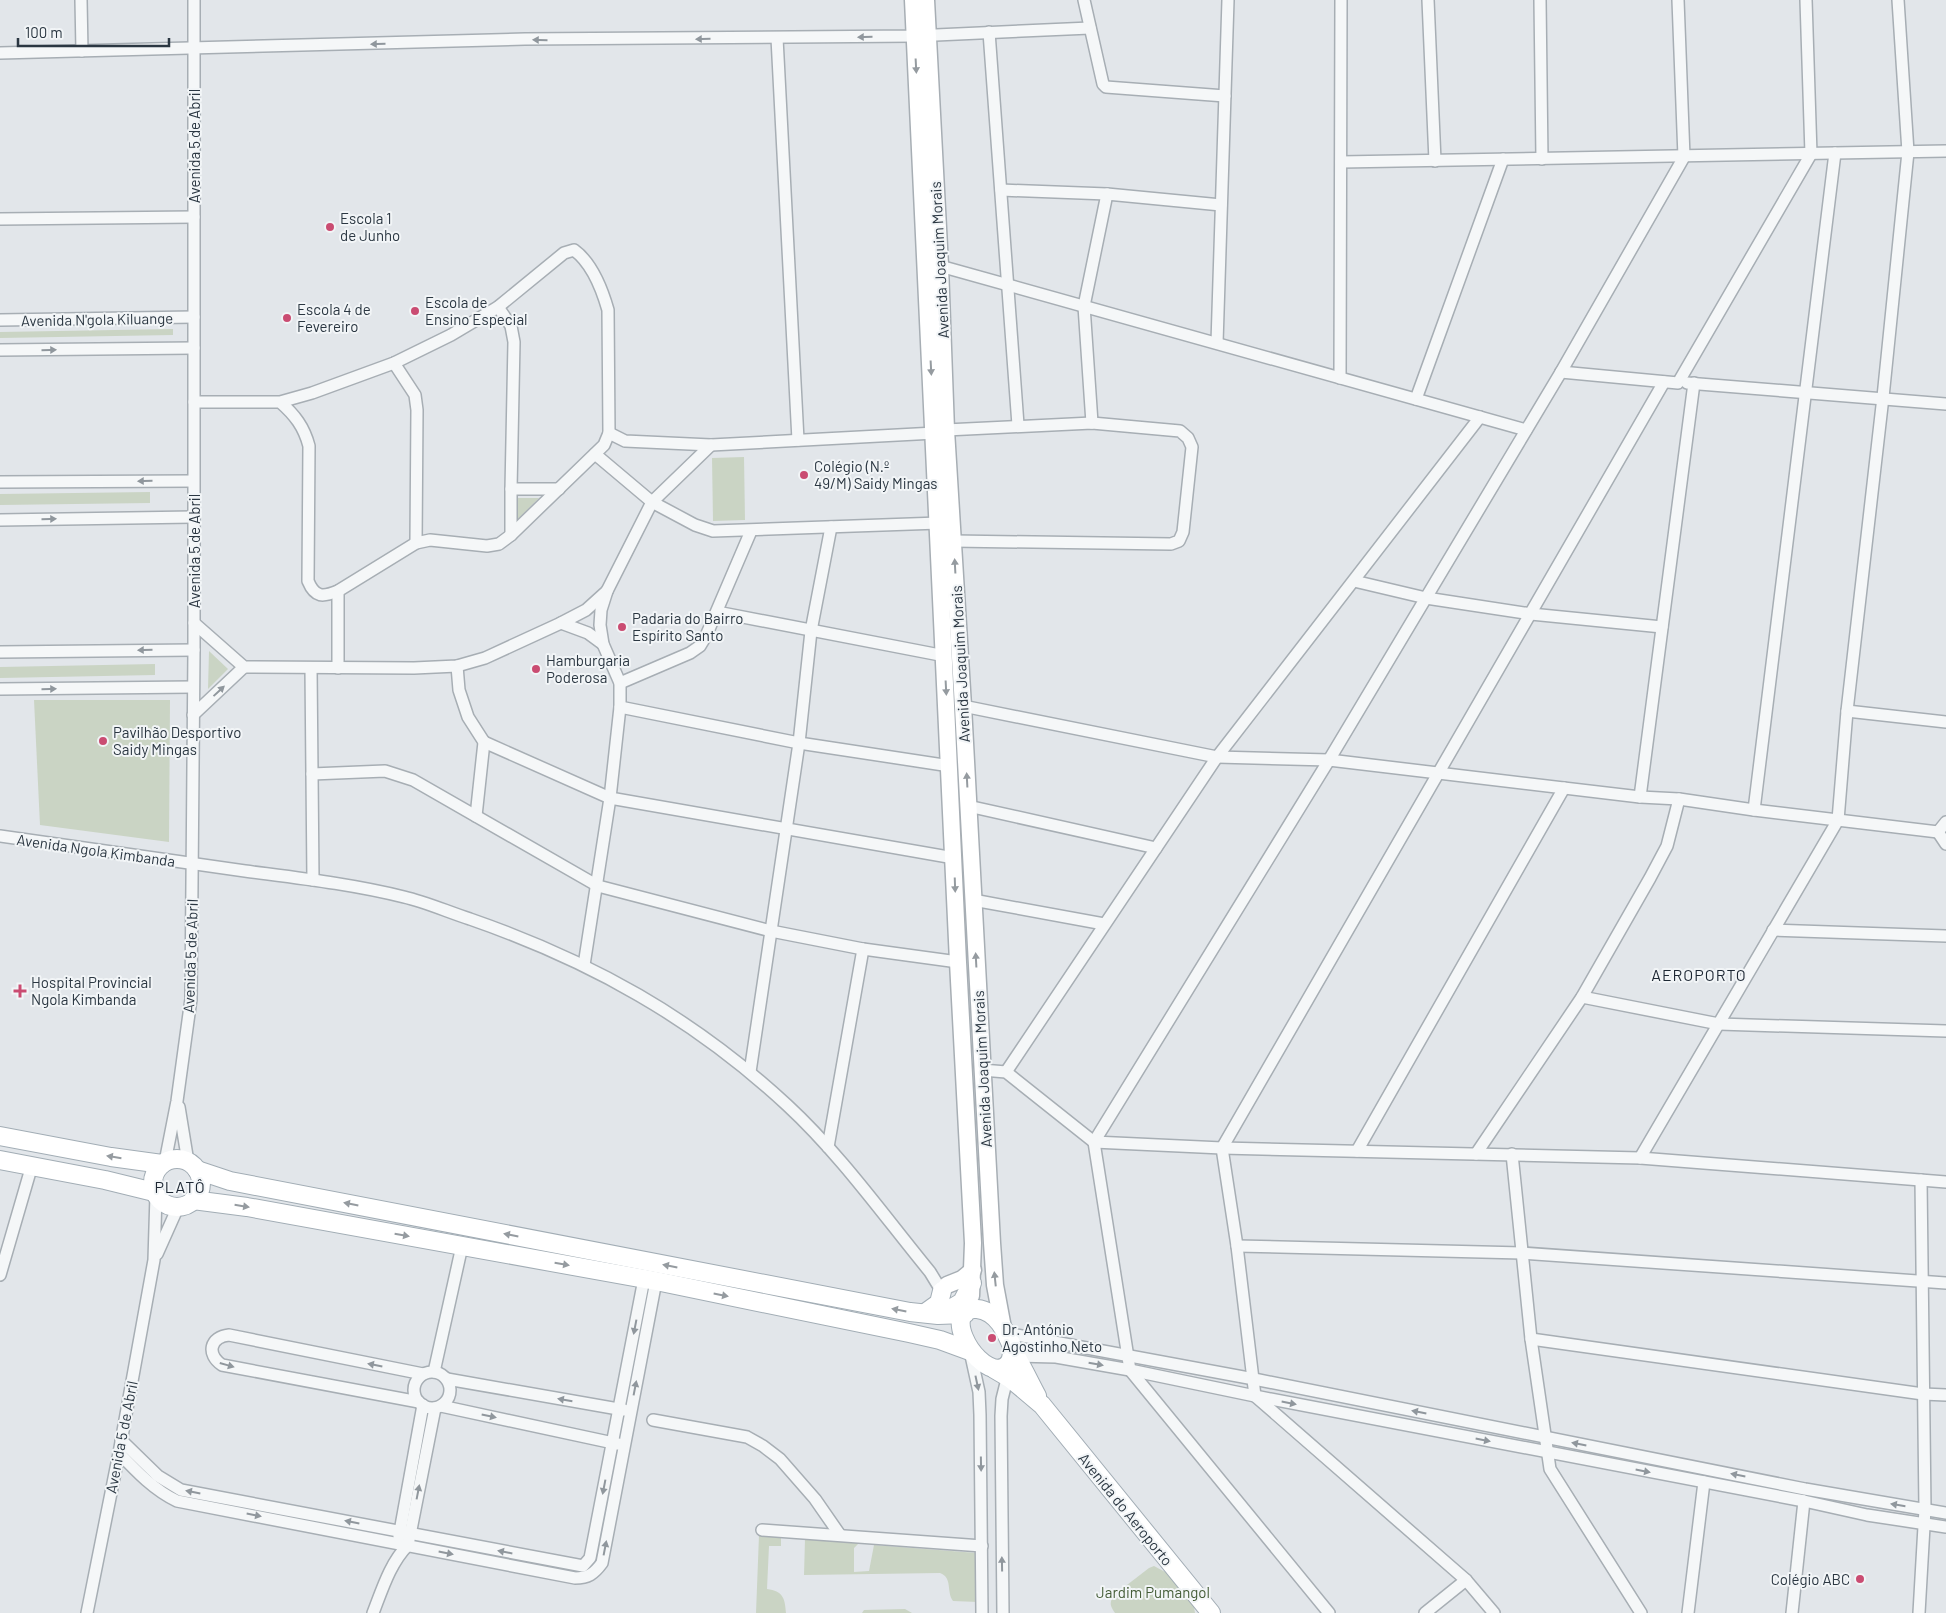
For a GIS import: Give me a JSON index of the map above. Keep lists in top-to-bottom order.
{
  "streets": {
    "main road": ["Avenida do Aeroporto"],
    "street": [
      "Avenida 5 de Abril",
      "Avenida Joaquim Morais",
      "Avenida N'gola Kiluange",
      "Avenida Ngola Kimbanda"
    ]
  },
  "crossings": [
    ["Avenida 5 de Abril", "Avenida N'gola Kiluange"],
    ["Avenida 5 de Abril", "Avenida Ngola Kimbanda"],
    ["Avenida Joaquim Morais", "Avenida do Aeroporto"]
  ],
  "districts": ["AEROPORTO", "PLATÔ"],
  "parks": ["Jardim Pumangol"],
  "places": {
    "other": [
      "Escola 1 de Junho",
      "Escola de Ensino Especial",
      "Escola 4 de Fevereiro",
      "Colégio (N.º 49/M) Saidy Mingas",
      "Padaria do Bairro Espírito Santo",
      "Hamburgaria Poderosa",
      "Pavilhão Desportivo Saidy Mingas",
      "Dr. António Agostinho Neto",
      "Colégio ABC"
    ],
    "health": ["Hospital Provincial Ngola Kimbanda"]
  },
  "scale_bar": "100 m"
}
